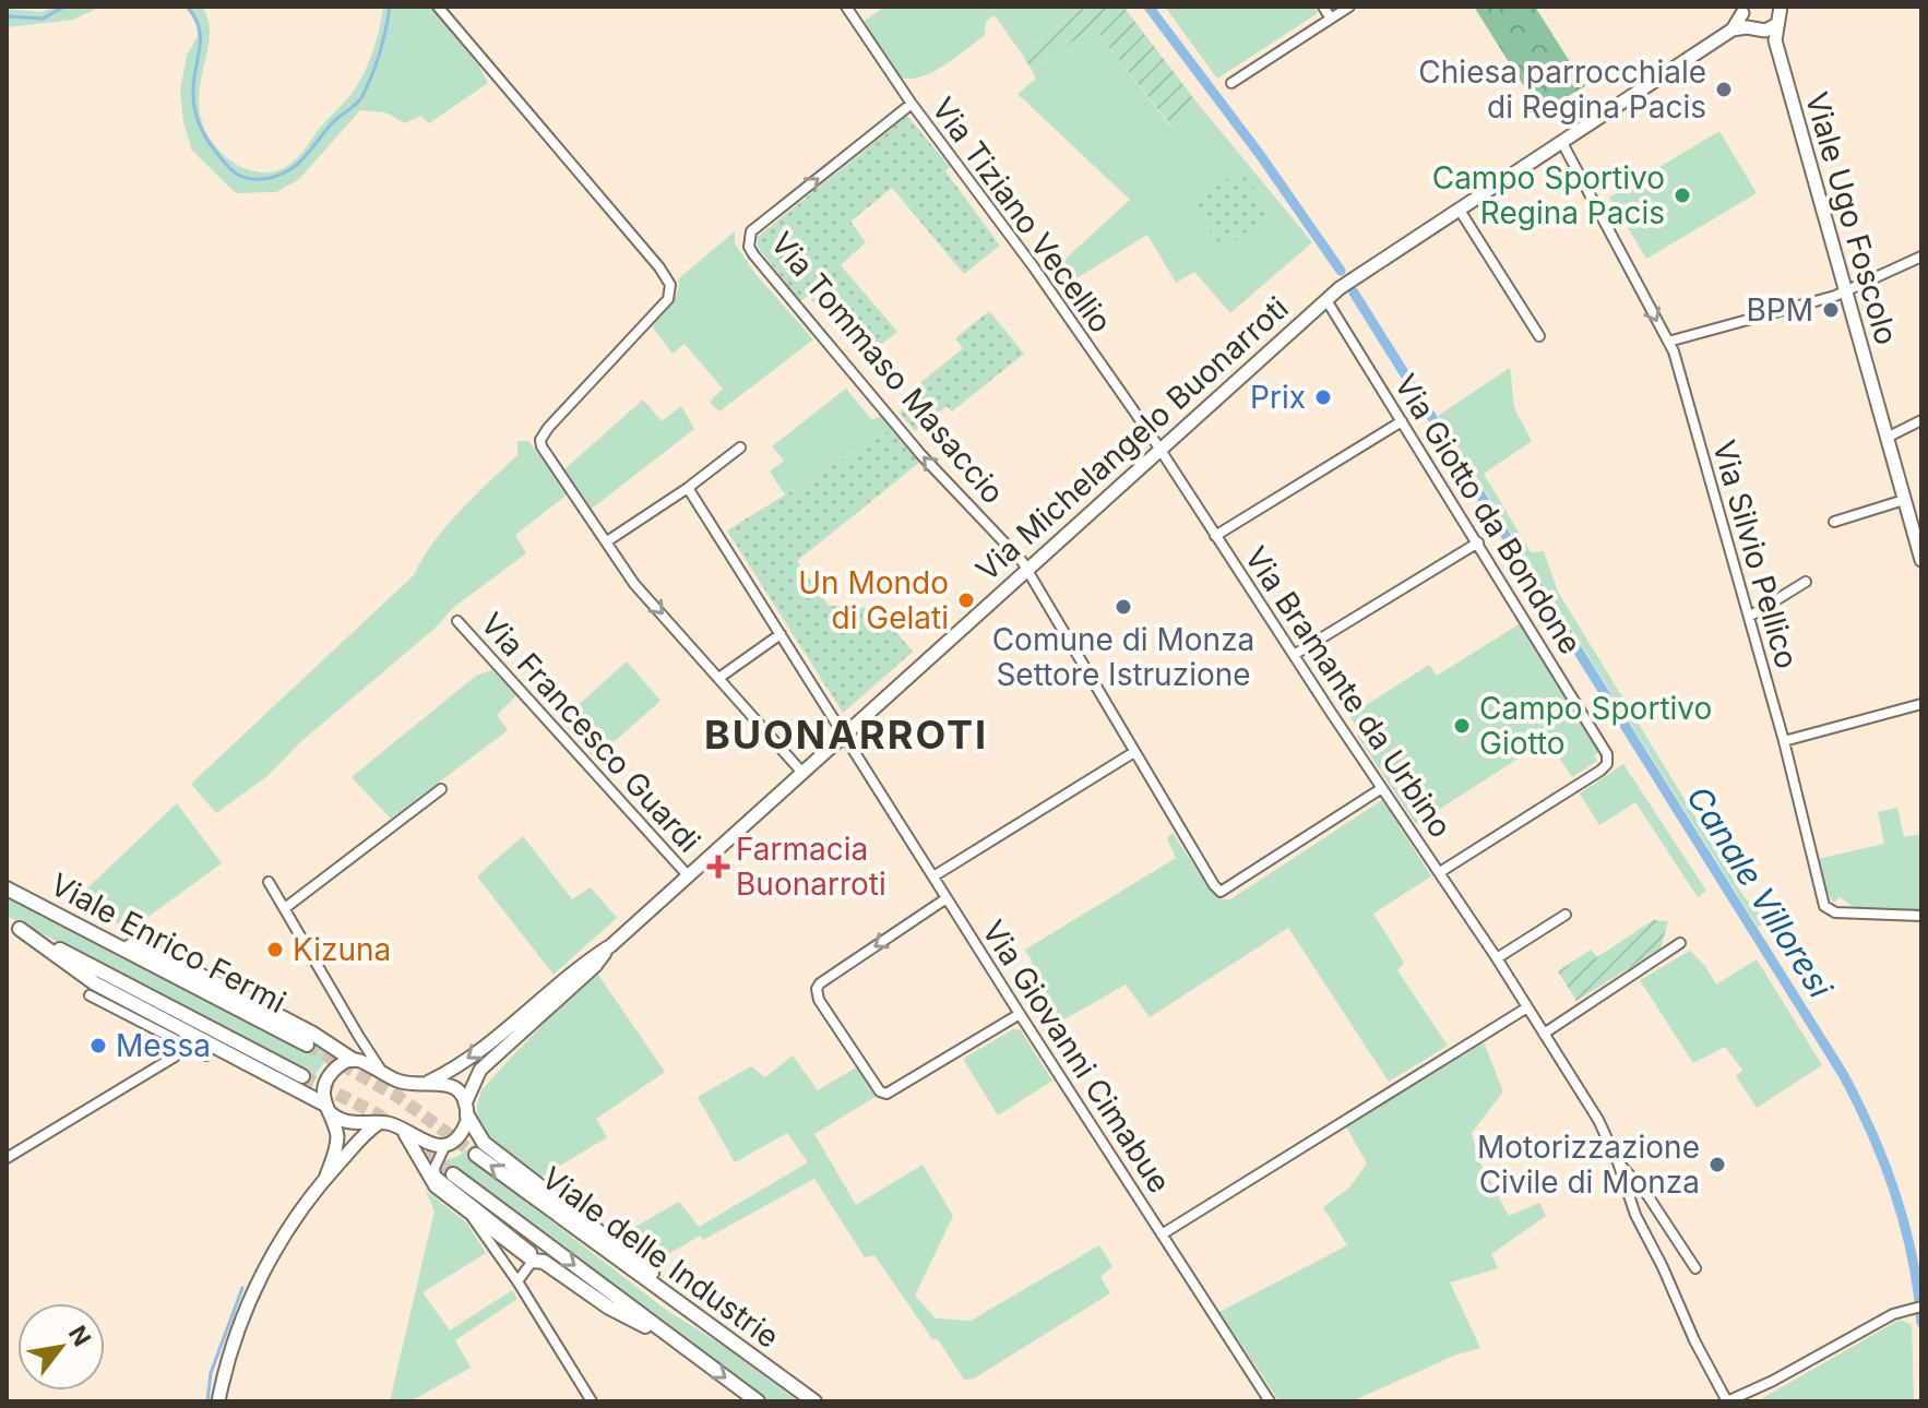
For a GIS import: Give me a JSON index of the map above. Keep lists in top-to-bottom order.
{
  "streets": {
    "main road": ["Viale Enrico Fermi", "Viale delle Industrie"],
    "street": [
      "Via Tiziano Vecellio",
      "Viale Ugo Foscolo",
      "Via Tommaso Masaccio",
      "Via Michelangelo Buonarroti",
      "Via Giotto da Bondone",
      "Via Silvio Pellico",
      "Via Bramante da Urbino",
      "Via Francesco Guardi",
      "Via Giovanni Cimabue"
    ]
  },
  "crossings": [
    ["Via Tiziano Vecellio", "Via Tommaso Masaccio"],
    ["Via Tiziano Vecellio", "Via Michelangelo Buonarroti"],
    ["Via Tiziano Vecellio", "Via Bramante da Urbino"],
    ["Via Tommaso Masaccio", "Via Michelangelo Buonarroti"],
    ["Via Tommaso Masaccio", "Via Bramante da Urbino"],
    ["Via Michelangelo Buonarroti", "Via Giotto da Bondone"],
    ["Via Michelangelo Buonarroti", "Via Silvio Pellico"],
    ["Via Michelangelo Buonarroti", "Via Bramante da Urbino"],
    ["Via Michelangelo Buonarroti", "Via Francesco Guardi"],
    ["Via Michelangelo Buonarroti", "Via Giovanni Cimabue"],
    ["Via Giotto da Bondone", "Via Bramante da Urbino"]
  ],
  "districts": ["BUONARROTI"],
  "water": ["Canale Villoresi"],
  "places": {
    "other": [
      "Chiesa parrocchiale di Regina Pacis",
      "Campo Sportivo Regina Pacis",
      "BPM",
      "Prix",
      "Un Mondo di Gelati",
      "Comune di Monza Settore Istruzione",
      "Campo Sportivo Giotto",
      "Kizuna",
      "Messa",
      "Motorizzazione Civile di Monza"
    ],
    "health": ["Farmacia Buonarroti"]
  },
  "north": "top right"
}
